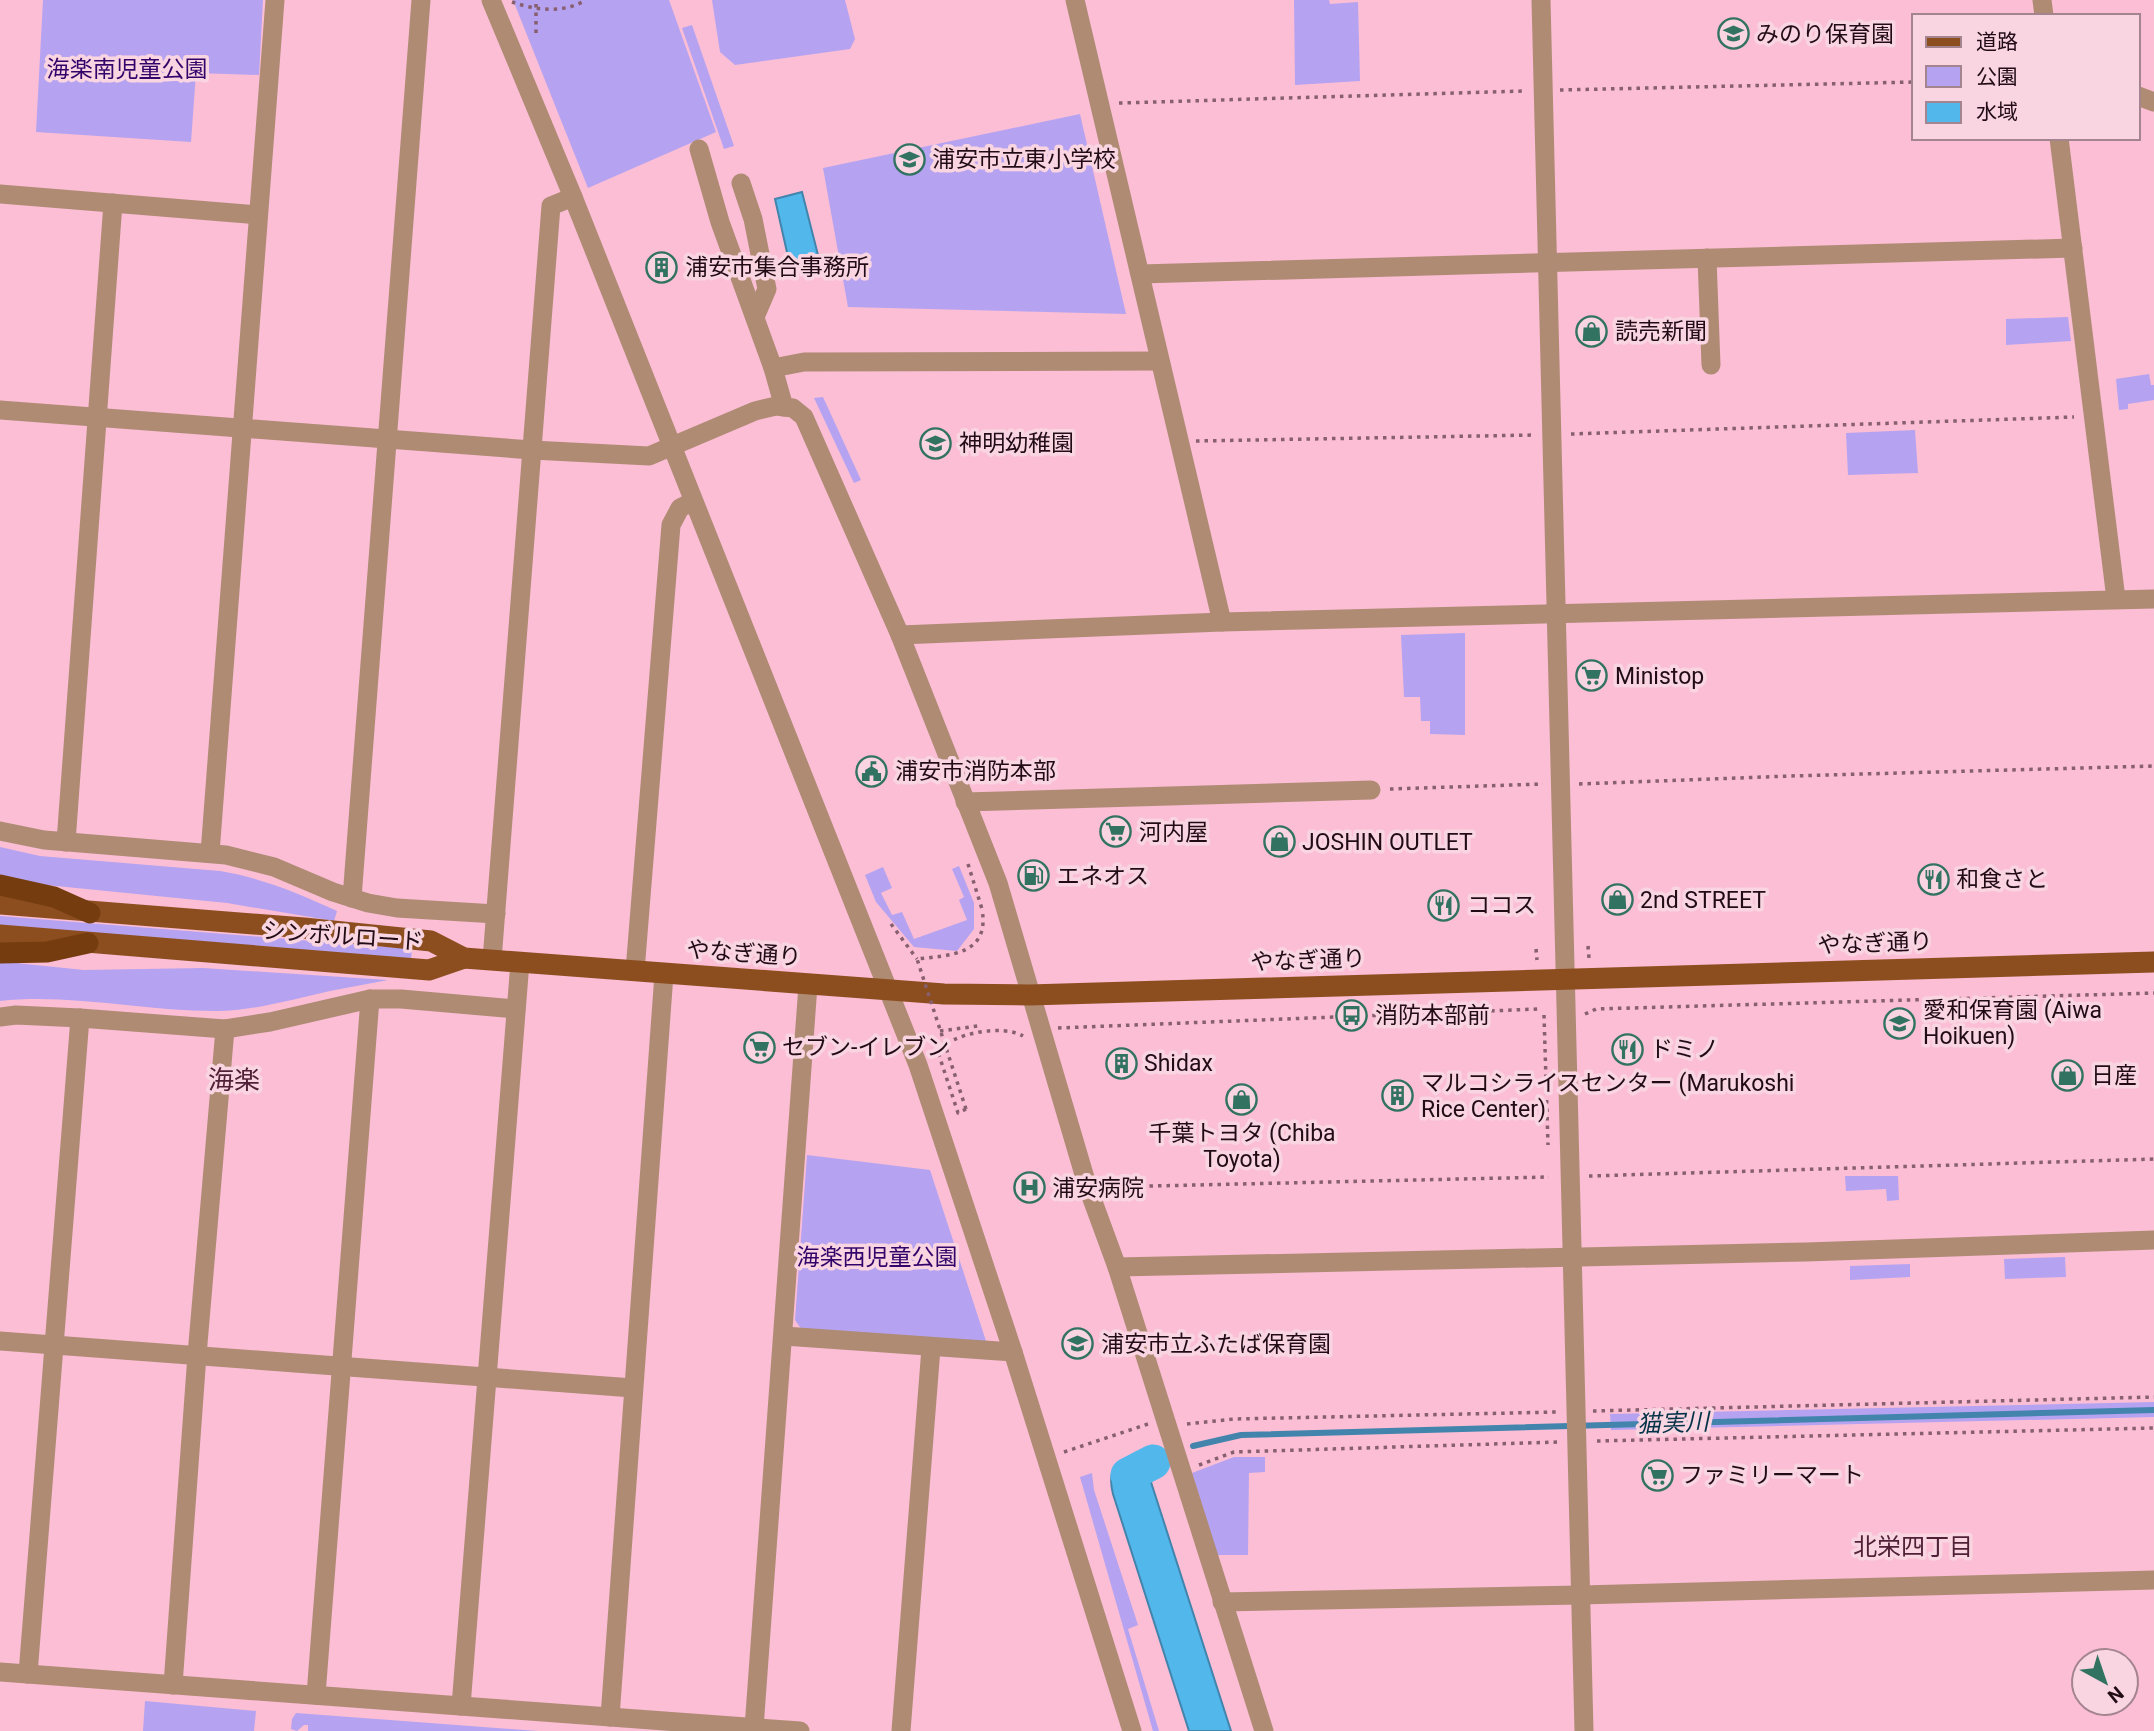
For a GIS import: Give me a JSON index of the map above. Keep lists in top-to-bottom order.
{
  "streets": {
    "main road": ["シンボルロード", "やなぎ通り"]
  },
  "crossings": [
    ["シンボルロード", "やなぎ通り"]
  ],
  "districts": ["海楽", "北栄四丁目"],
  "water": ["猫実川"],
  "parks": ["海楽南児童公園", "海楽西児童公園"],
  "places": {
    "school or university": [
      "みのり保育園",
      "浦安市立東小学校",
      "神明幼稚園",
      "愛和保育園 (Aiwa Hoikuen)",
      "浦安市立ふたば保育園"
    ],
    "building": ["浦安市集合事務所", "Shidax", "マルコシライスセンター (Marukoshi Rice Center)"],
    "shop": [
      "読売新聞",
      "JOSHIN OUTLET",
      "2nd STREET",
      "日産",
      "千葉トヨタ (Chiba Toyota)"
    ],
    "supermarket": [
      "Ministop",
      "河内屋",
      "セブン-イレブン",
      "ファミリーマート"
    ],
    "public building": ["浦安市消防本部"],
    "fuel station": ["エネオス"],
    "restaurant": ["和食さと", "ココス", "ドミノ"],
    "bus stop": ["消防本部前"],
    "hospital": ["浦安病院"]
  },
  "legend": ["道路", "公園", "水域"],
  "north": "bottom right"
}
